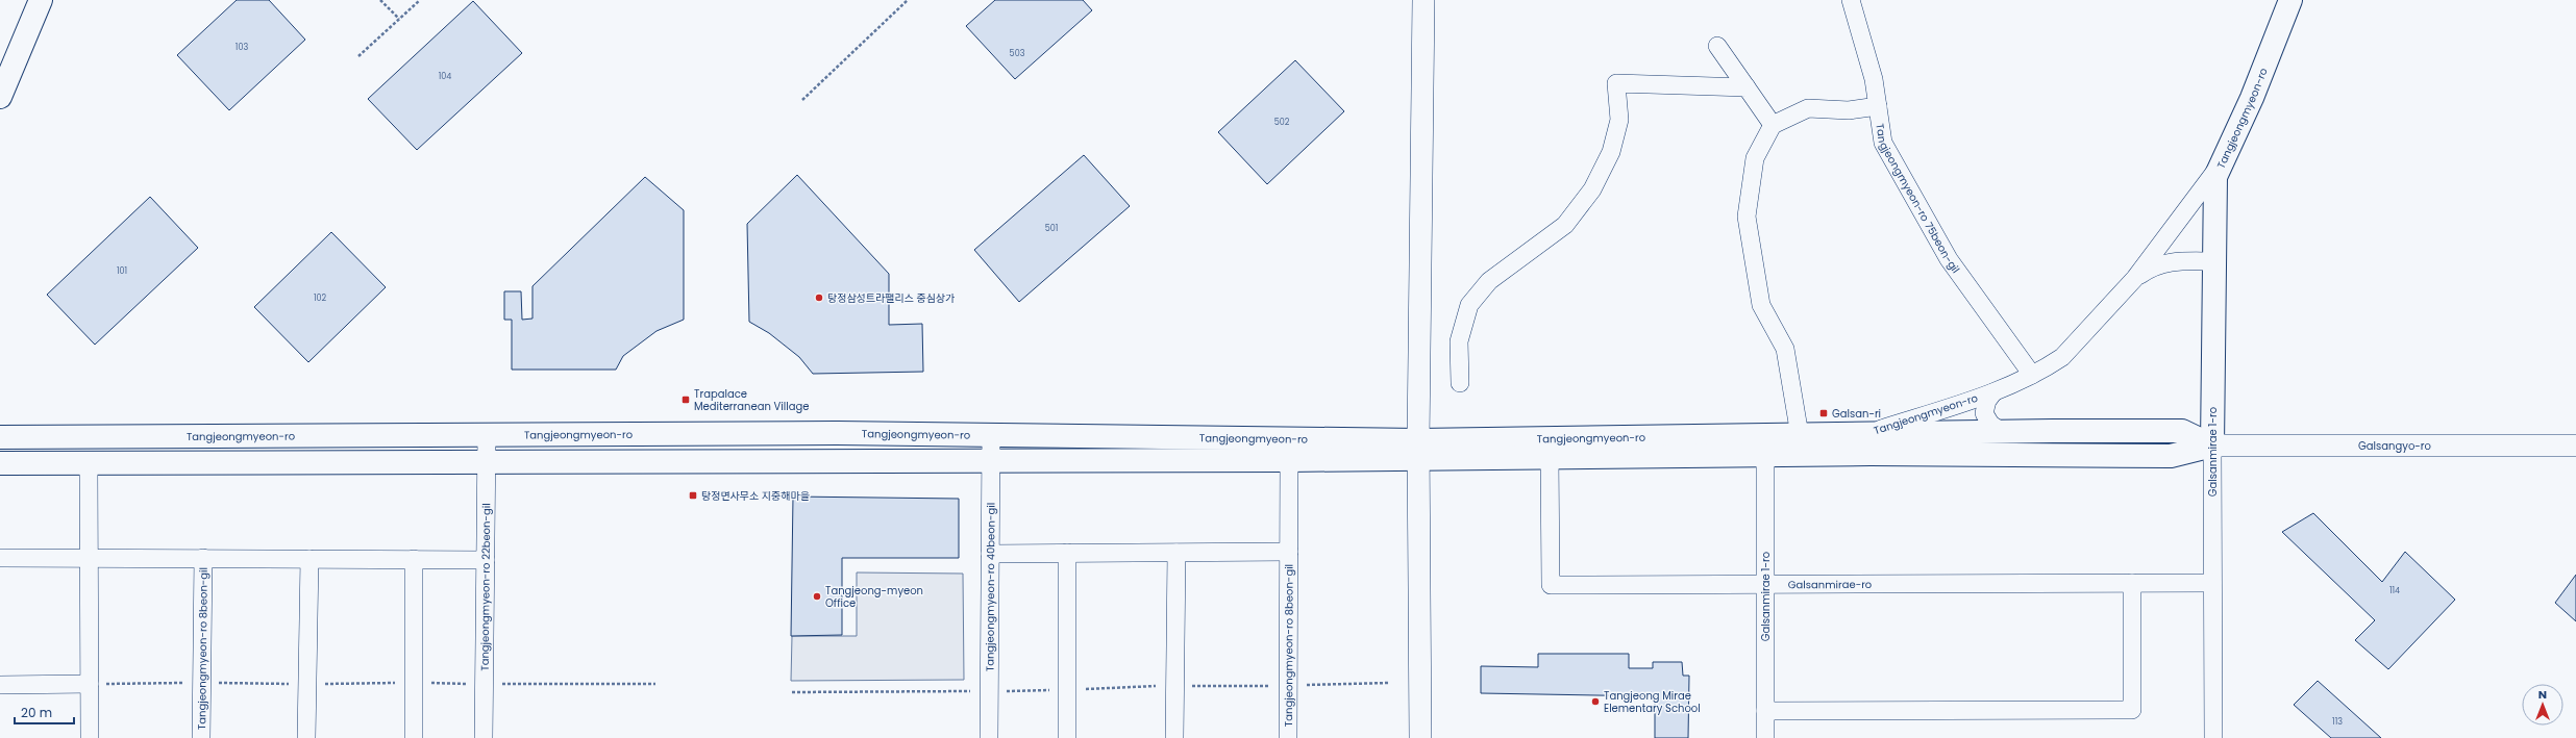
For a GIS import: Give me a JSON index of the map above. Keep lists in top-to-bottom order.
{
  "streets": {
    "main road": ["Tangjeongmyeon-ro", "Galsanmirae 1-ro"],
    "street": [
      "Tangjeongmyeon-ro 75beon-gil",
      "Galsangyo-ro",
      "Galsanmirae-ro",
      "Tangjeongmyeon-ro 22beon-gil",
      "Tangjeongmyeon-ro 40beon-gil",
      "Tangjeongmyeon-ro 8beon-gil"
    ]
  },
  "crossings": [
    ["Tangjeongmyeon-ro", "Tangjeongmyeon-ro 75beon-gil"],
    ["Tangjeongmyeon-ro", "Galsanmirae 1-ro"],
    ["Tangjeongmyeon-ro", "Galsanmirae-ro"],
    ["Tangjeongmyeon-ro", "Tangjeongmyeon-ro 22beon-gil"],
    ["Tangjeongmyeon-ro", "Tangjeongmyeon-ro 40beon-gil"],
    ["Tangjeongmyeon-ro", "Tangjeongmyeon-ro 8beon-gil"],
    ["Galsangyo-ro", "Galsanmirae 1-ro"],
    ["Galsanmirae 1-ro", "Galsanmirae-ro"],
    ["Tangjeongmyeon-ro 22beon-gil", "Tangjeongmyeon-ro 8beon-gil"],
    ["Tangjeongmyeon-ro 40beon-gil", "Tangjeongmyeon-ro 8beon-gil"]
  ],
  "places": {
    "other": ["탕정삼성트라팰리스 중심상가", "Tangjeong-myeon Office", "Tangjeong Mirae Elementary School"],
    "transit": ["Trapalace Mediterranean Village", "Galsan-ri", "탕정면사무소 지중해마을"]
  },
  "house_numbers": [
    "103",
    "503",
    "104",
    "502",
    "501",
    "101",
    "102",
    "114",
    "113"
  ],
  "scale_bar": "20 m",
  "north": "top"
}
